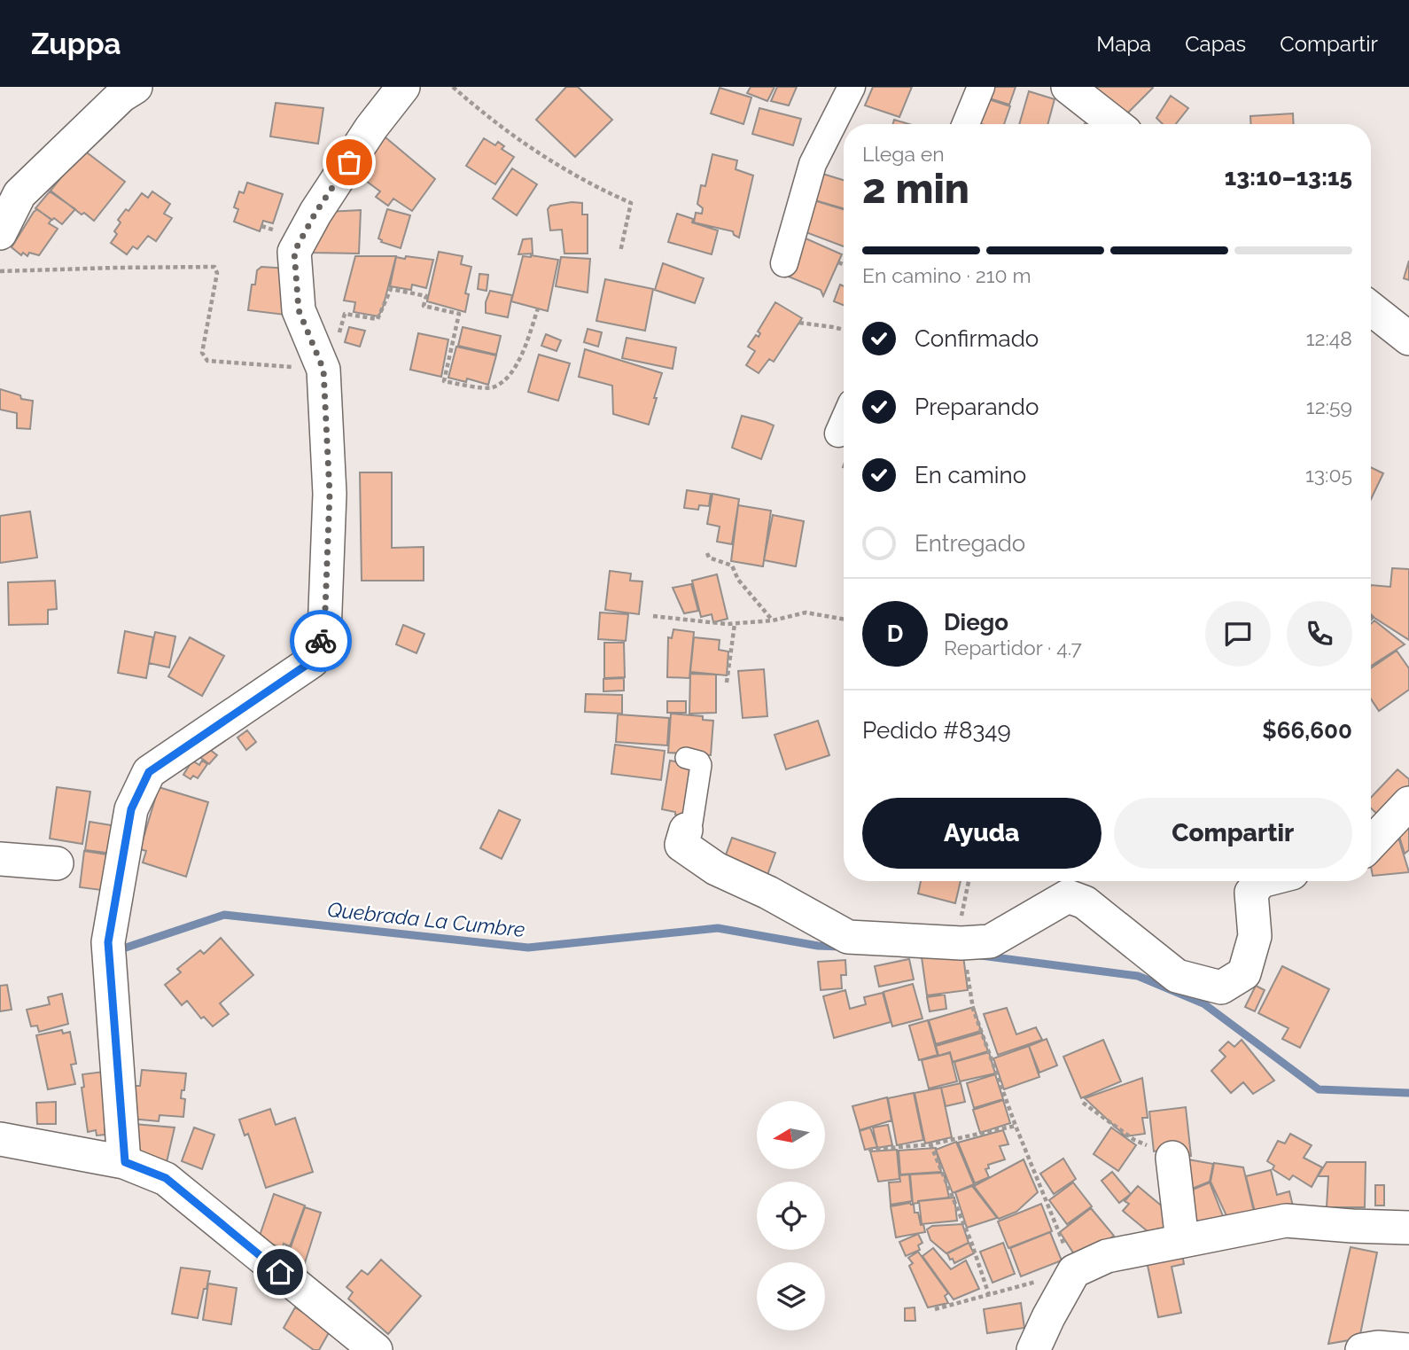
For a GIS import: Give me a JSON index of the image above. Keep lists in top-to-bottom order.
{
  "water": ["Quebrada La Cumbre"],
  "north": "left",
  "page": {
    "header": "Zuppa",
    "nav": ["Mapa", "Capas", "Compartir"],
    "heading": ["2 min", "Llega en", "13:10–13:15"],
    "panel": [
      "Diego",
      "Repartidor · 4.7",
      "Pedido #8349",
      "$66,600"
    ],
    "bar": "En camino · 210 m",
    "list": [
      ["Confirmado", "12:48"],
      ["Preparando", "12:59"],
      ["En camino", "13:05"],
      "Entregado"
    ],
    "round": "D",
    "buttons": ["Ayuda", "Compartir"]
  }
}
